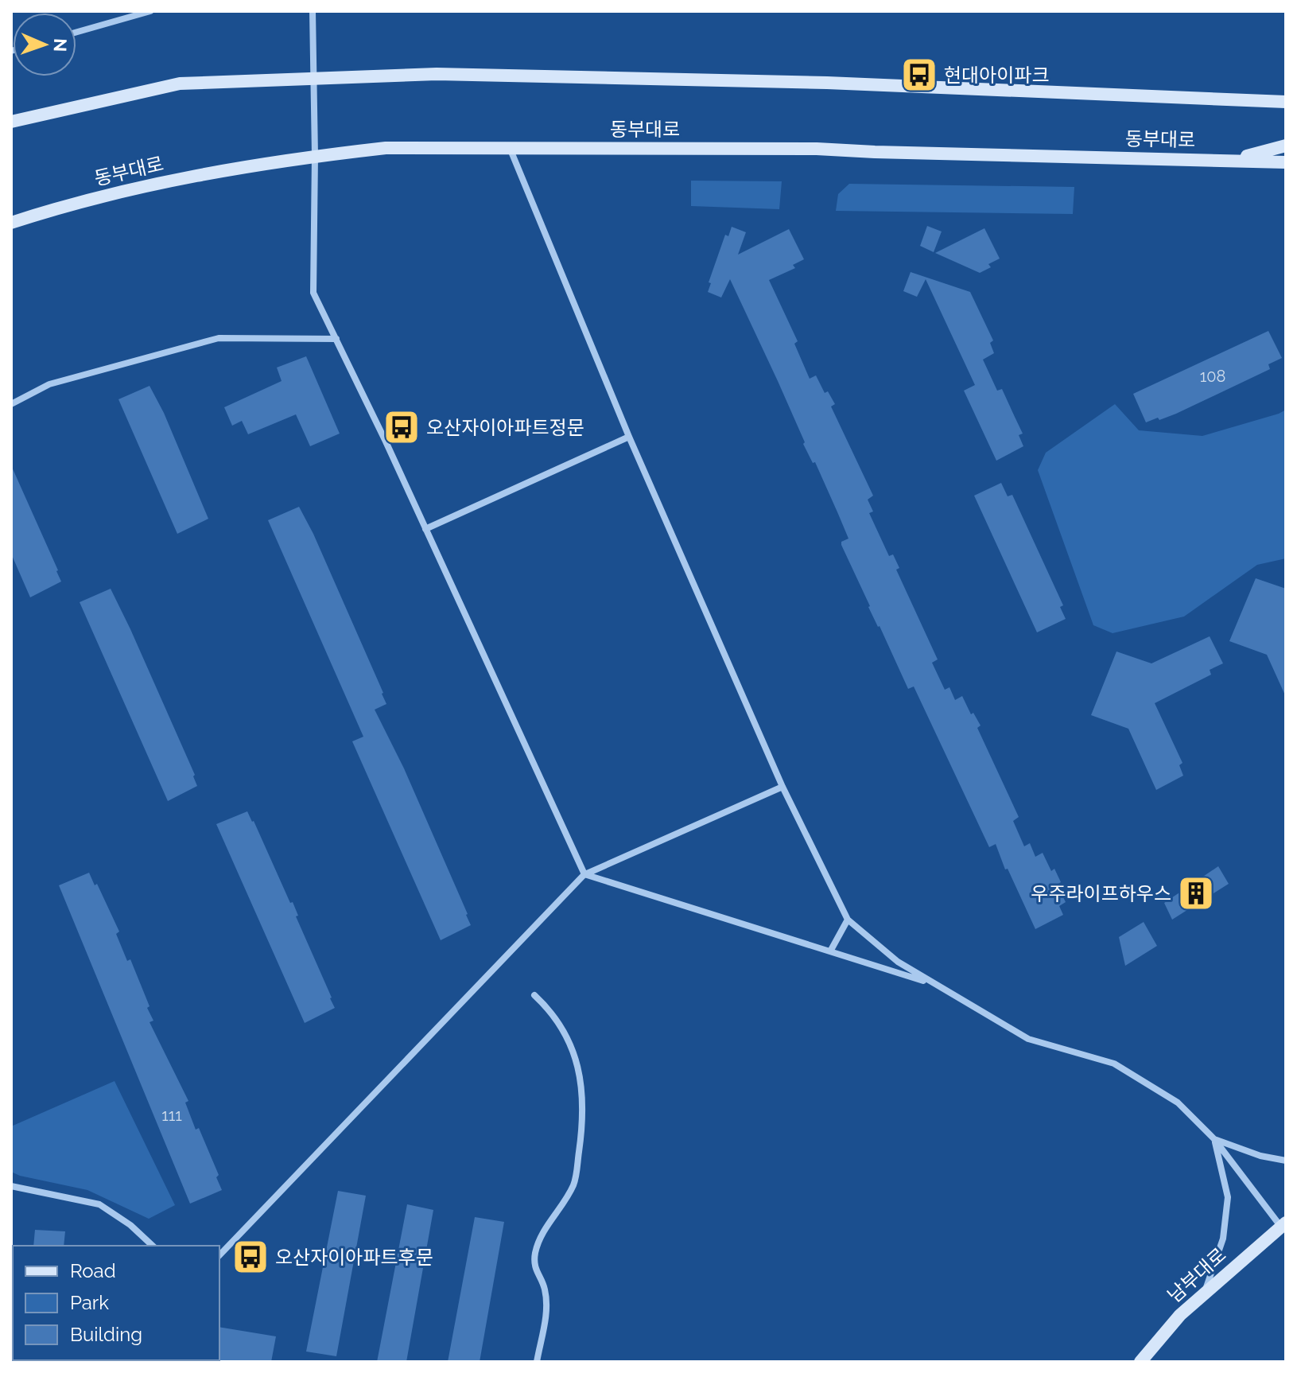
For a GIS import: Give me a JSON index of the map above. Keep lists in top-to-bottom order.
{
  "streets": {
    "main road": ["동부대로", "남부대로"]
  },
  "places": {
    "bus stop": ["현대아이파크", "오산자이아파트정문", "오산자이아파트후문"],
    "building": ["우주라이프하우스"]
  },
  "house_numbers": ["108", "111"],
  "legend": ["Road", "Park", "Building"],
  "north": "right"
}
